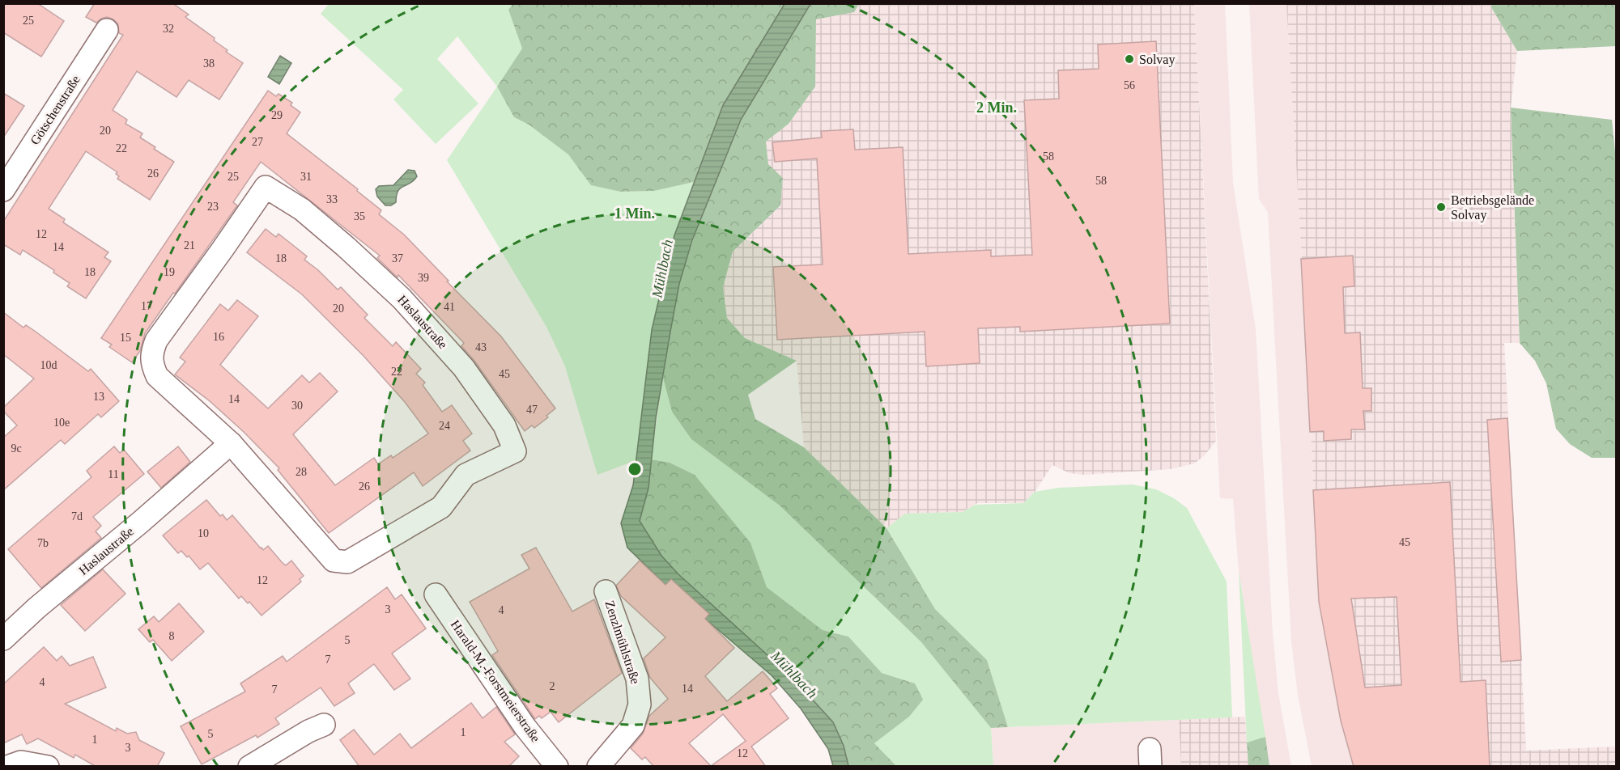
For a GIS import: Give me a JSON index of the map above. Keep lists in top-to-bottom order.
{
  "streets": {
    "street": [
      "Götschenstraße",
      "Haslaustraße",
      "Zenzlmühlstraße",
      "Harald-M.-Forstmeierstraße"
    ]
  },
  "water": ["Mühlbach"],
  "places": ["Solvay", "Betriebsgelände Solvay"],
  "house_numbers": [
    "25",
    "32",
    "38",
    "56",
    "29",
    "20",
    "27",
    "22",
    "58",
    "26",
    "25",
    "31",
    "58",
    "33",
    "23",
    "35",
    "12",
    "21",
    "14",
    "18",
    "37",
    "18",
    "19",
    "39",
    "17",
    "41",
    "20",
    "16",
    "15",
    "43",
    "10d",
    "22",
    "45",
    "13",
    "14",
    "30",
    "47",
    "10e",
    "24",
    "9c",
    "28",
    "11",
    "26",
    "7d",
    "10",
    "45",
    "7b",
    "12",
    "3",
    "4",
    "8",
    "5",
    "7",
    "4",
    "2",
    "14",
    "7",
    "1",
    "5",
    "1",
    "3",
    "12"
  ],
  "rings": ["2 Min.", "1 Min."]
}
